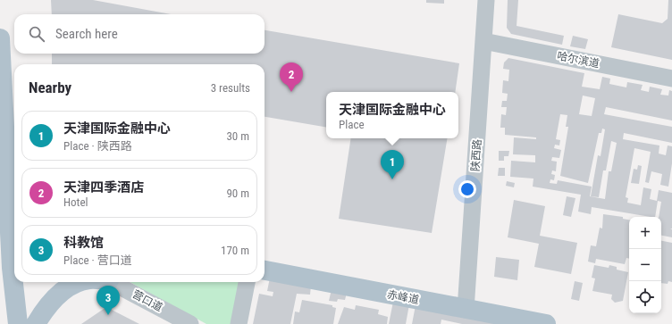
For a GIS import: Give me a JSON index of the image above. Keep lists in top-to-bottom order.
{
  "streets": {
    "main road": ["赤峰道"],
    "street": ["哈尔滨道", "陕西路", "营口道"]
  },
  "crossings": [
    ["哈尔滨道", "陕西路"],
    ["陕西路", "赤峰道"]
  ],
  "page": {
    "search": "Search here",
    "pins": ["2", "1", "3"],
    "heading": ["Nearby", "3 results"],
    "popup": ["天津国际金融中心", "Place"],
    "list": [
      {
        "mark": "1",
        "name": "天津国际金融中心",
        "note": "Place · 陕西路",
        "value": "30 m"
      },
      {
        "mark": "2",
        "name": "天津四季酒店",
        "note": "Hotel",
        "value": "90 m"
      },
      {
        "mark": "3",
        "name": "科教馆",
        "note": "Place · 营口道",
        "value": "170 m"
      }
    ],
    "map_buttons": ["+", "−"]
  }
}
